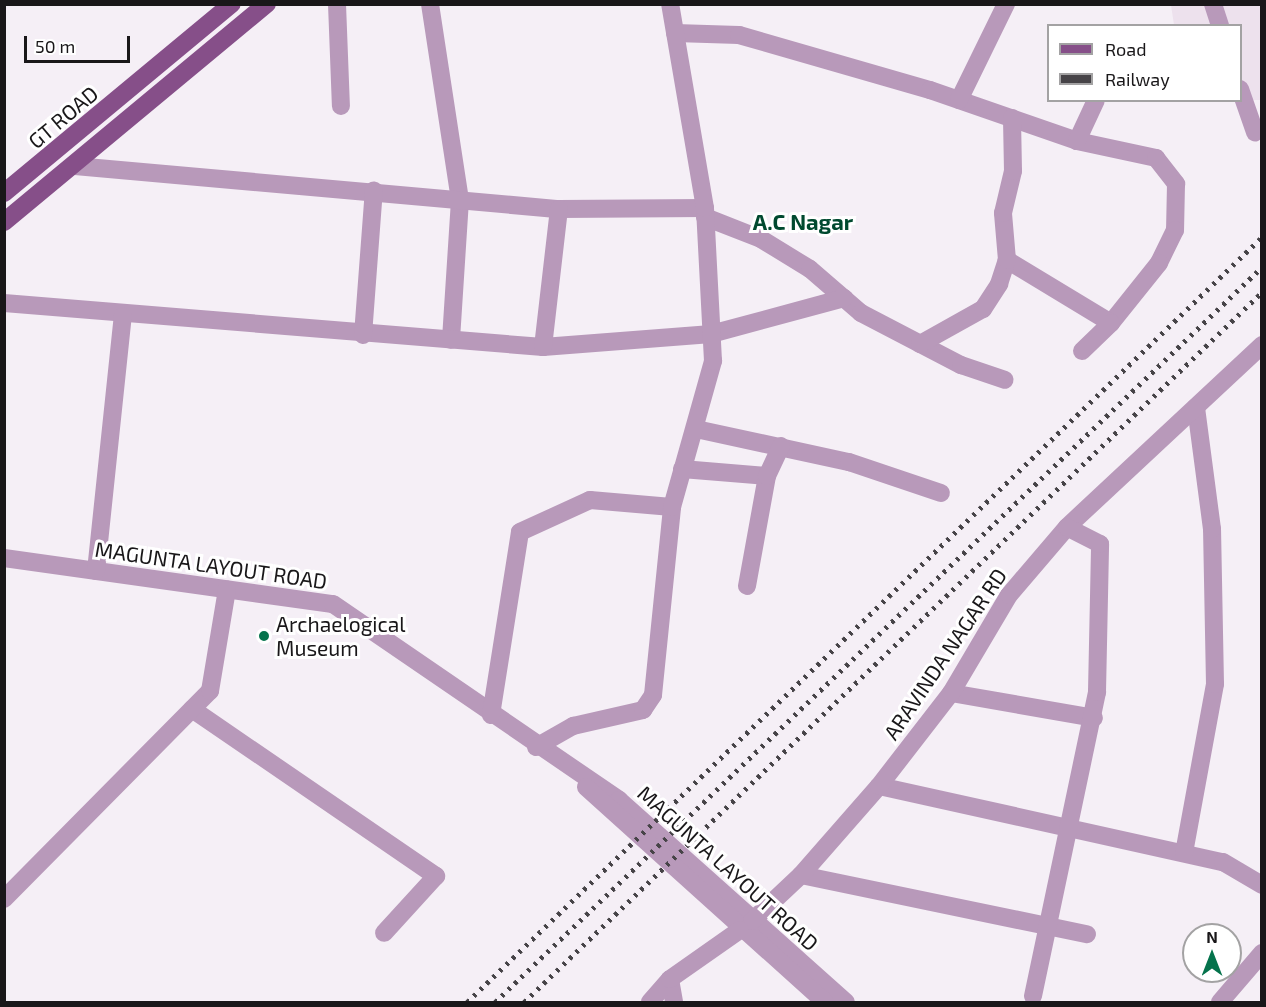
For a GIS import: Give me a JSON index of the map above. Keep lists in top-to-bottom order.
{
  "streets": {
    "main road": ["GT ROAD"],
    "street": ["MAGUNTA LAYOUT ROAD", "ARAVINDA NAGAR RD"]
  },
  "crossings": [
    ["MAGUNTA LAYOUT ROAD", "ARAVINDA NAGAR RD"]
  ],
  "districts": ["A.C Nagar"],
  "places": ["Archaelogical Museum"],
  "legend": ["Road", "Railway"],
  "scale_bar": "50 m",
  "north": "top"
}
